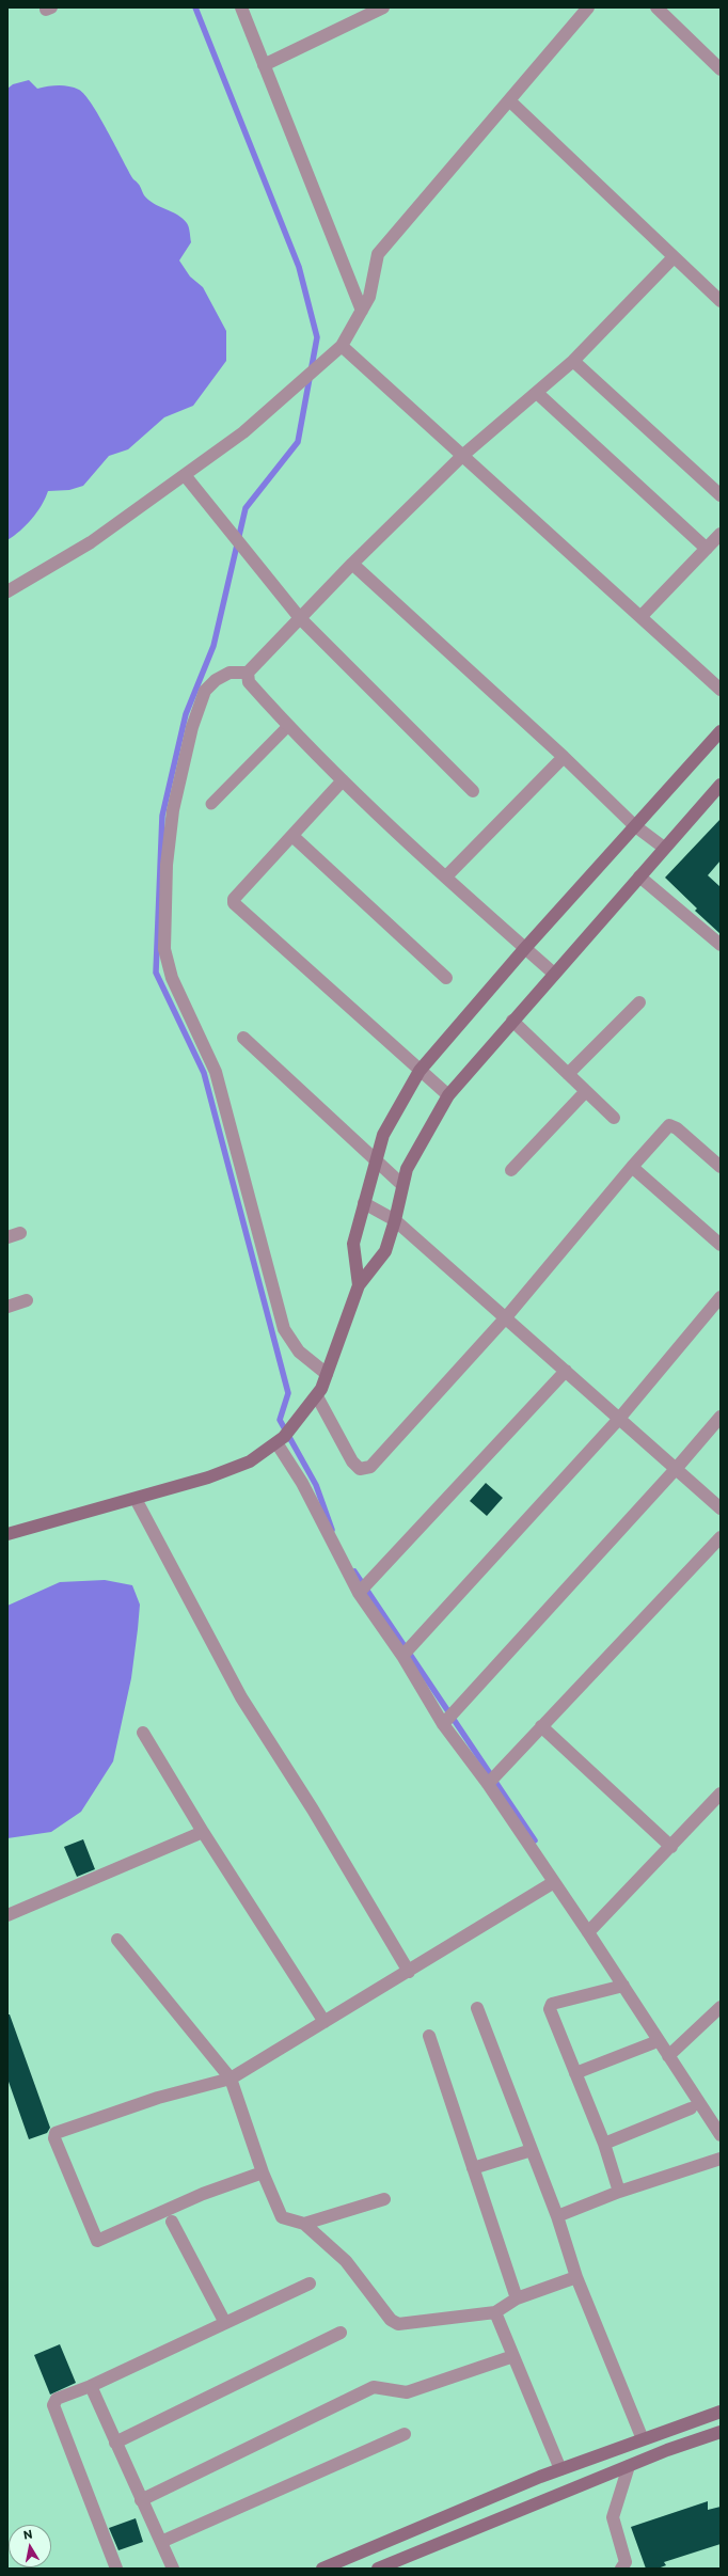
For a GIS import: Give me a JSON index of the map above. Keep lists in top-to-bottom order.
{
  "north": "top"
}
